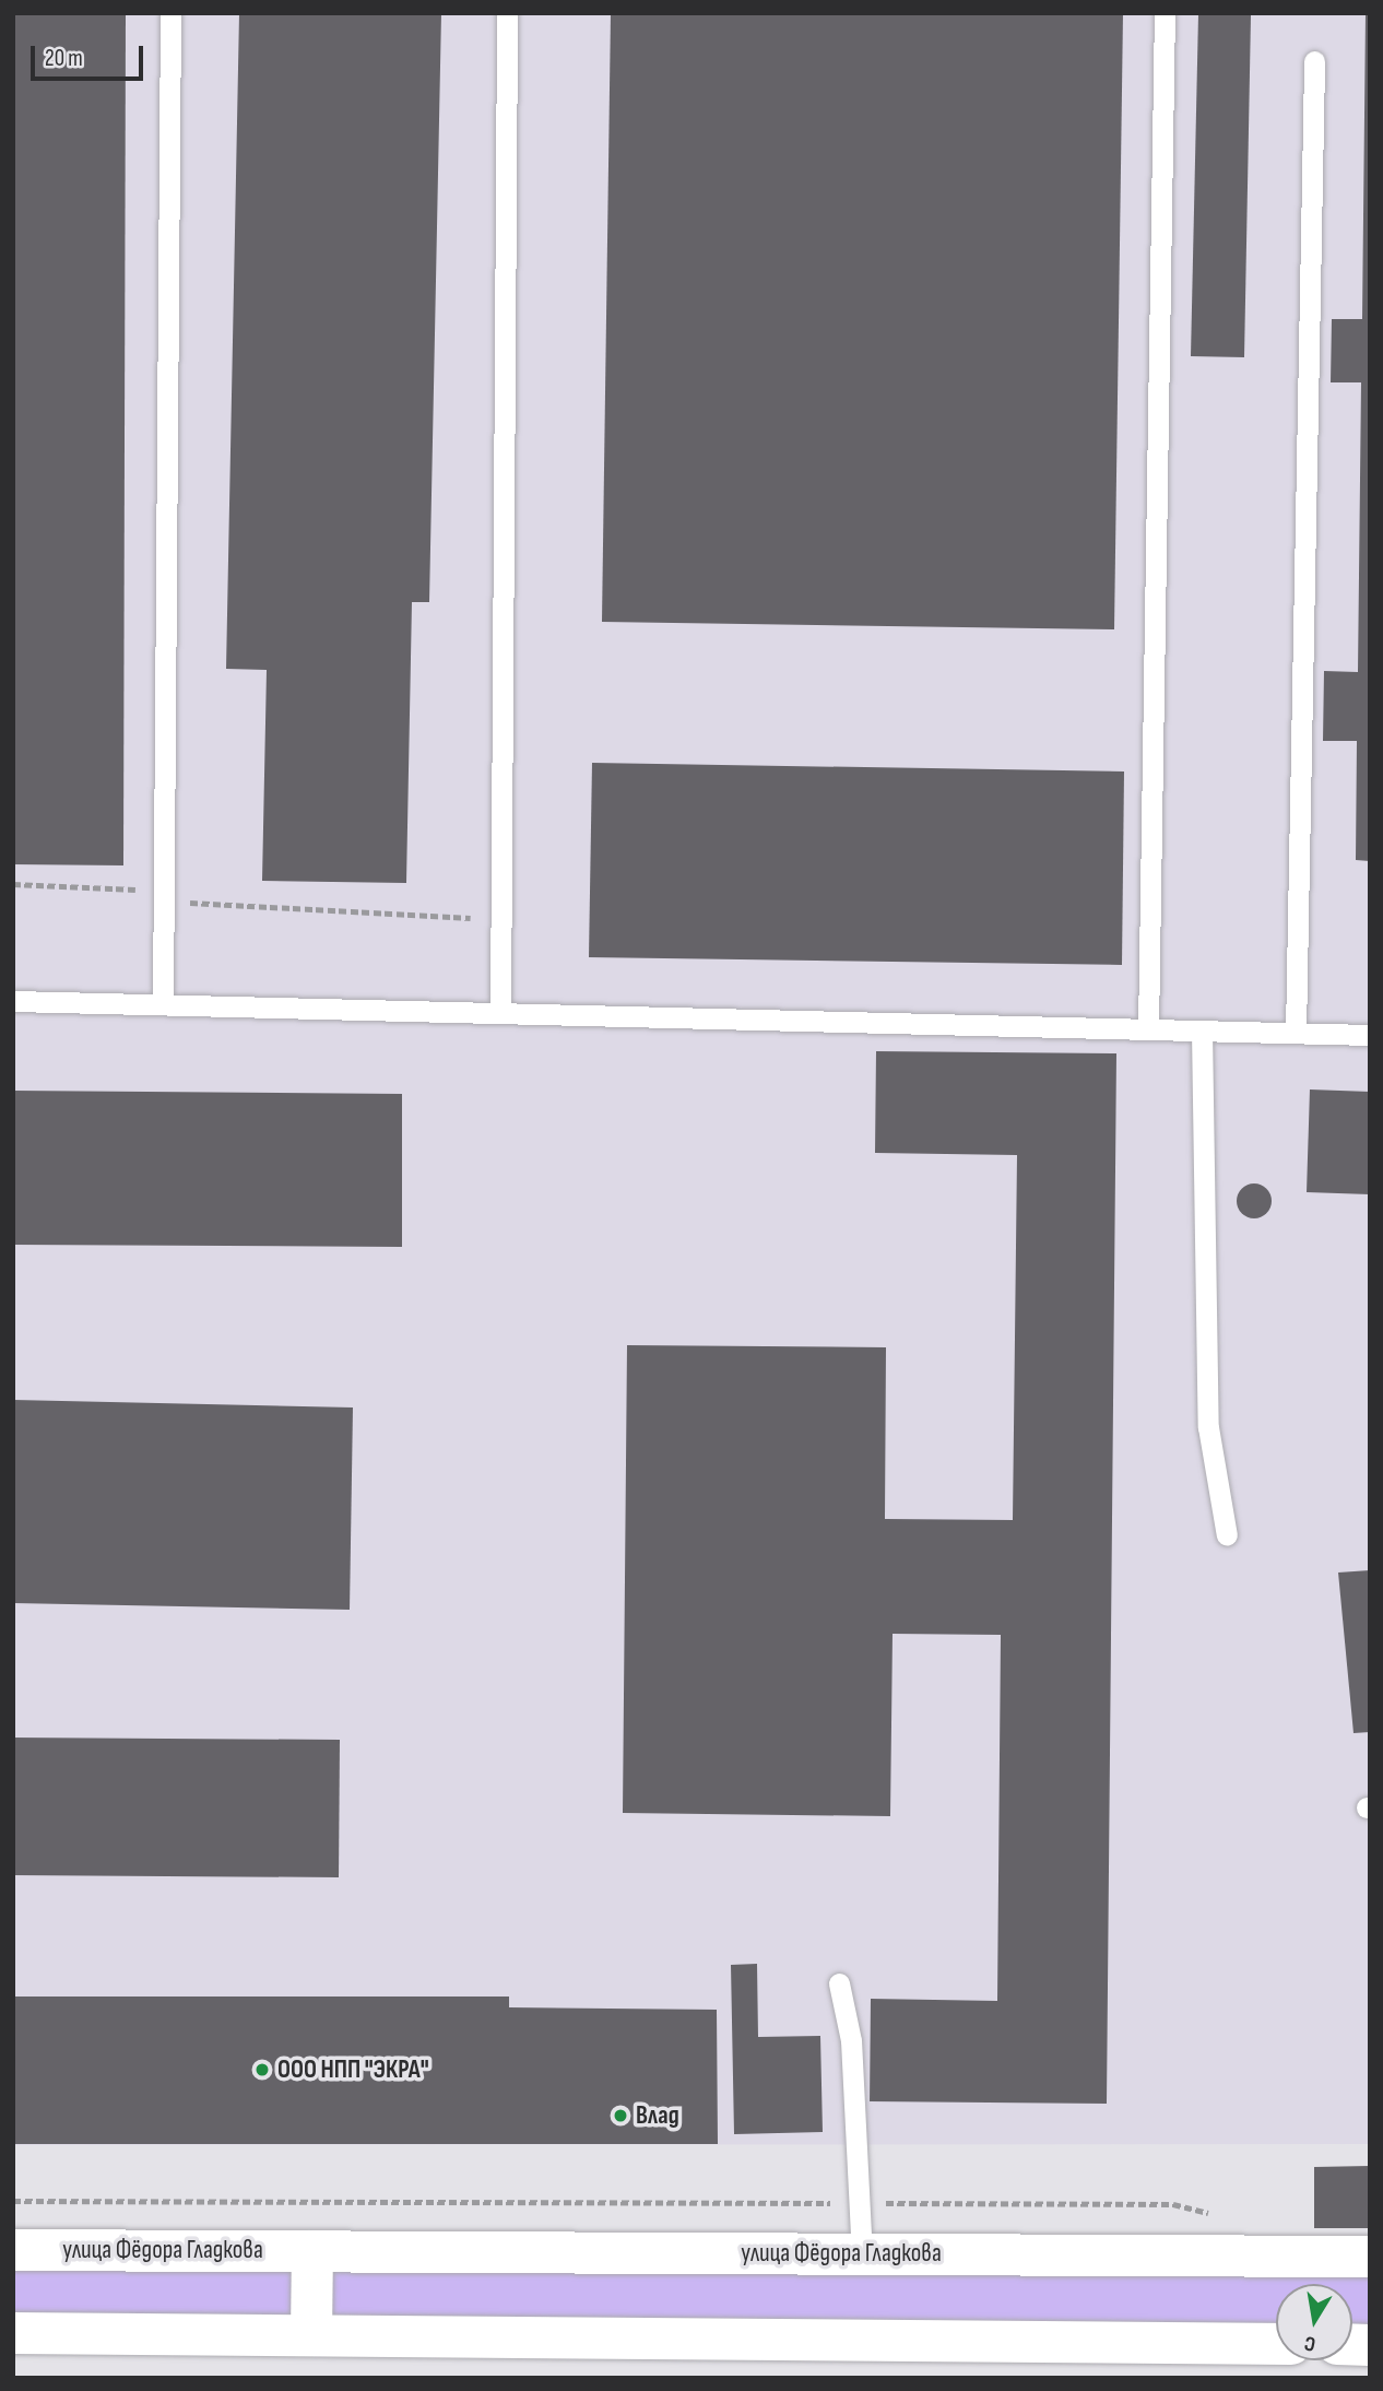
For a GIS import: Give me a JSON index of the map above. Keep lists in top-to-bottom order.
{
  "streets": {
    "main road": ["улица Фёдора Гладкова"]
  },
  "places": ["ООО НПП \"ЭКРА\"", "Влад"],
  "scale_bar": "20 m",
  "north": "bottom"
}
